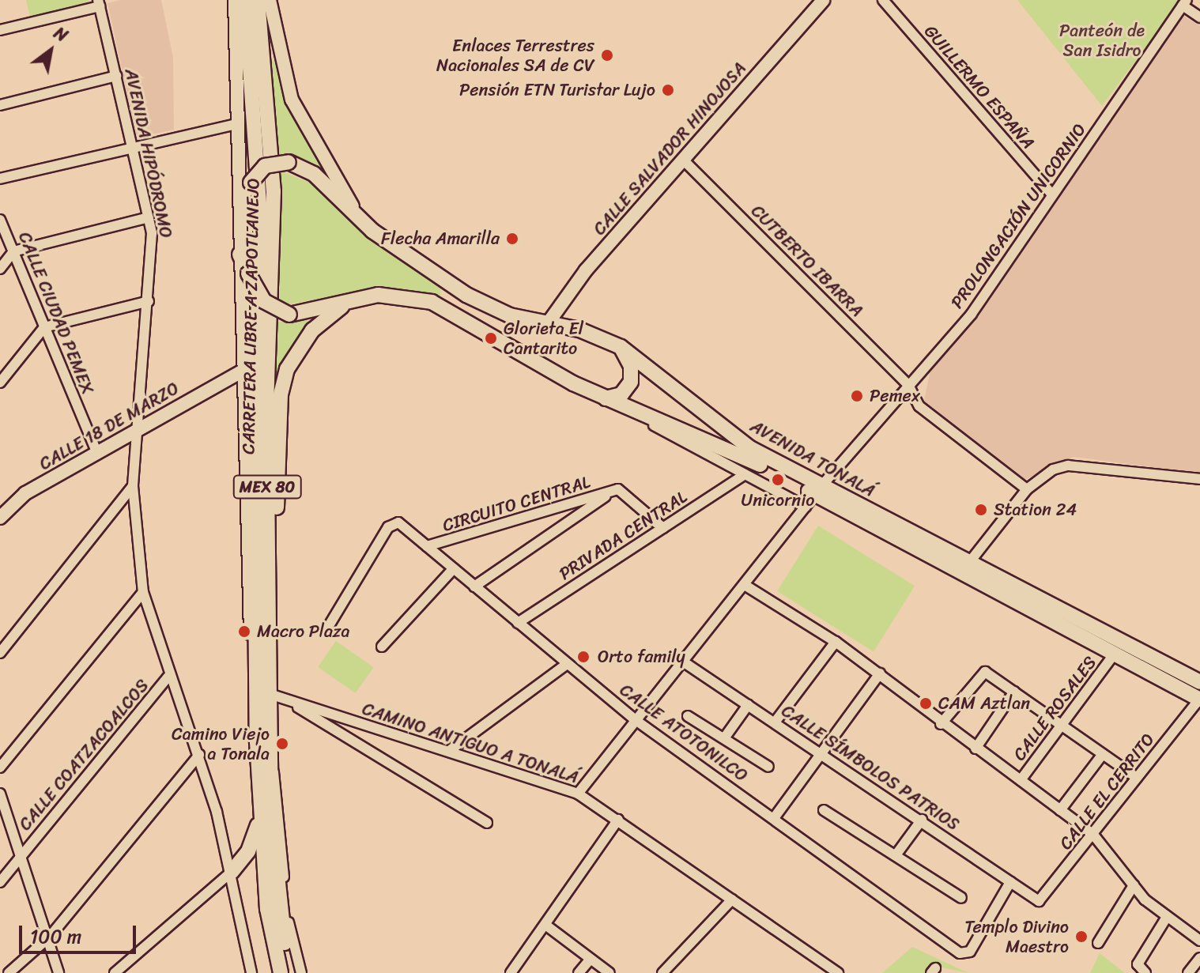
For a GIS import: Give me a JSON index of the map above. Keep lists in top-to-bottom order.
{
  "streets": {
    "main road": [
      "CALLE SALVADOR HINOJOSA",
      "CARRETERA LIBRE A ZAPOTLANEJO",
      "CALLE 18 DE MARZO",
      "AVENIDA TONALÁ",
      "MEX 80"
    ],
    "street": [
      "GUILLERMO ESPAÑA",
      "AVENIDA HIPÓDROMO",
      "PROLONGACIÓN UNICORNIO",
      "CUTBERTO IBARRA",
      "CALLE CIUDAD PEMEX",
      "CIRCUITO CENTRAL",
      "PRIVADA CENTRAL",
      "CALLE ROSALES",
      "CALLE ATOTONILCO",
      "CAMINO ANTIGUO A TONALÁ",
      "CALLE COATZACOALCOS",
      "CALLE SÍMBOLOS PATRIOS",
      "CALLE EL CERRITO"
    ]
  },
  "crossings": [
    ["GUILLERMO ESPAÑA", "PROLONGACIÓN UNICORNIO"],
    ["CALLE SALVADOR HINOJOSA", "CUTBERTO IBARRA"],
    ["CALLE SALVADOR HINOJOSA", "AVENIDA TONALÁ"],
    ["AVENIDA HIPÓDROMO", "CALLE 18 DE MARZO"],
    ["AVENIDA HIPÓDROMO", "CALLE COATZACOALCOS"],
    ["PROLONGACIÓN UNICORNIO", "CUTBERTO IBARRA"],
    ["PROLONGACIÓN UNICORNIO", "AVENIDA TONALÁ"],
    ["PROLONGACIÓN UNICORNIO", "CALLE ATOTONILCO"],
    ["PROLONGACIÓN UNICORNIO", "CAMINO ANTIGUO A TONALÁ"],
    ["PROLONGACIÓN UNICORNIO", "CALLE SÍMBOLOS PATRIOS"],
    ["CALLE CIUDAD PEMEX", "CALLE 18 DE MARZO"],
    ["CARRETERA LIBRE A ZAPOTLANEJO", "CALLE 18 DE MARZO"],
    ["CARRETERA LIBRE A ZAPOTLANEJO", "AVENIDA TONALÁ"],
    ["CARRETERA LIBRE A ZAPOTLANEJO", "CAMINO ANTIGUO A TONALÁ"],
    ["AVENIDA TONALÁ", "CALLE ROSALES"],
    ["AVENIDA TONALÁ", "CALLE EL CERRITO"],
    ["CIRCUITO CENTRAL", "PRIVADA CENTRAL"],
    ["CIRCUITO CENTRAL", "CALLE ATOTONILCO"],
    ["PRIVADA CENTRAL", "CALLE ATOTONILCO"],
    ["CALLE ATOTONILCO", "CALLE SÍMBOLOS PATRIOS"],
    ["CALLE SÍMBOLOS PATRIOS", "CALLE EL CERRITO"]
  ],
  "parks": ["Panteón de San Isidro"],
  "places": [
    "Enlaces Terrestres Nacionales SA de CV",
    "Pensión ETN Turistar Lujo",
    "Flecha Amarilla",
    "Glorieta El Cantarito",
    "Pemex",
    "Unicornio",
    "Station 24",
    "Macro Plaza",
    "Orto family",
    "CAM Aztlan",
    "Camino Viejo a Tonala",
    "Templo Divino Maestro"
  ],
  "scale_bar": "100 m",
  "north": "top right"
}
